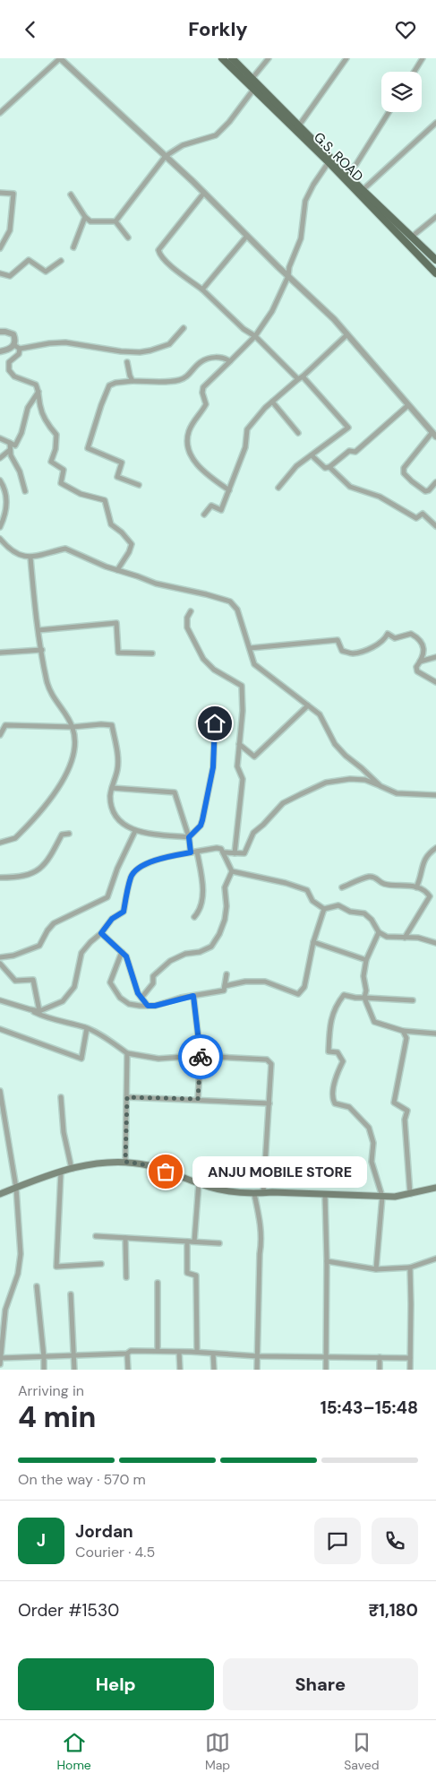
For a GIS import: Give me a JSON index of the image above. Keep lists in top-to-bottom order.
{
  "streets": {
    "main road": ["G.S. ROAD"]
  },
  "places": ["ANJU MOBILE STORE"],
  "page": {
    "header": "Forkly",
    "bubble": "ANJU MOBILE STORE",
    "heading": ["4 min", "Arriving in", "15:43–15:48"],
    "panel": [
      "Jordan",
      "Courier · 4.5",
      "Order #1530",
      "₹1,180"
    ],
    "bar": "On the way · 570 m",
    "round": "J",
    "buttons": ["Help", "Share"],
    "tabs": ["Home", "Map", "Saved"]
  }
}
